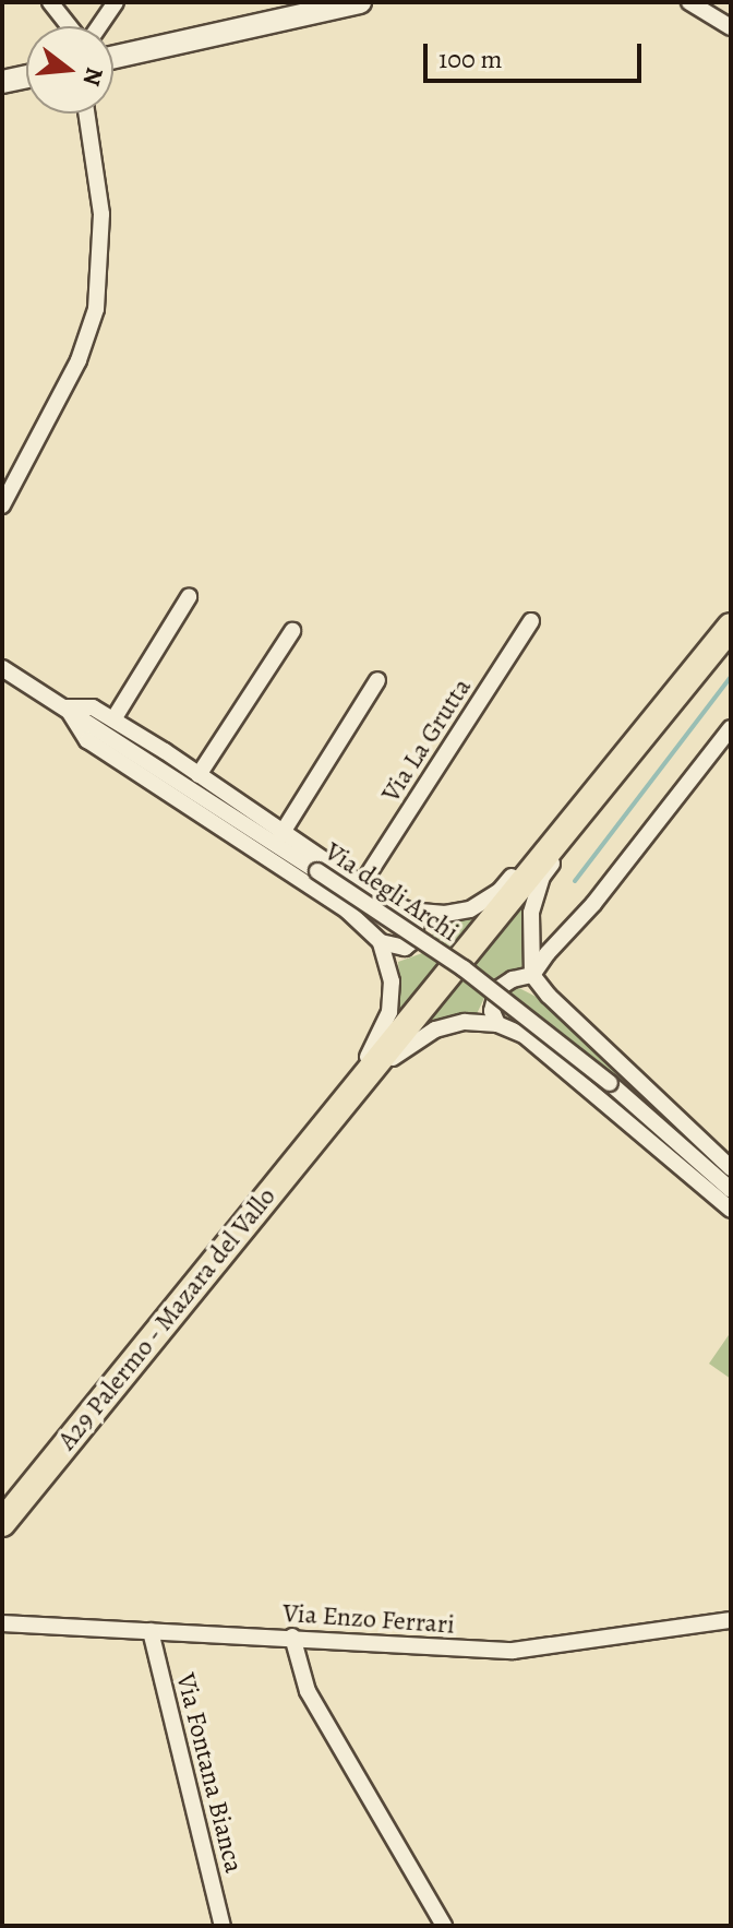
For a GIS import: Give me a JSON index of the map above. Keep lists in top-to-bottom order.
{
  "streets": {
    "main road": ["A29 Palermo - Mazara del Vallo"],
    "street": [
      "Via La Grutta",
      "Via degli Archi",
      "Via Enzo Ferrari",
      "Via Fontana Bianca"
    ]
  },
  "crossings": [
    ["Via Enzo Ferrari", "Via Fontana Bianca"]
  ],
  "scale_bar": "100 m",
  "north": "right"
}
